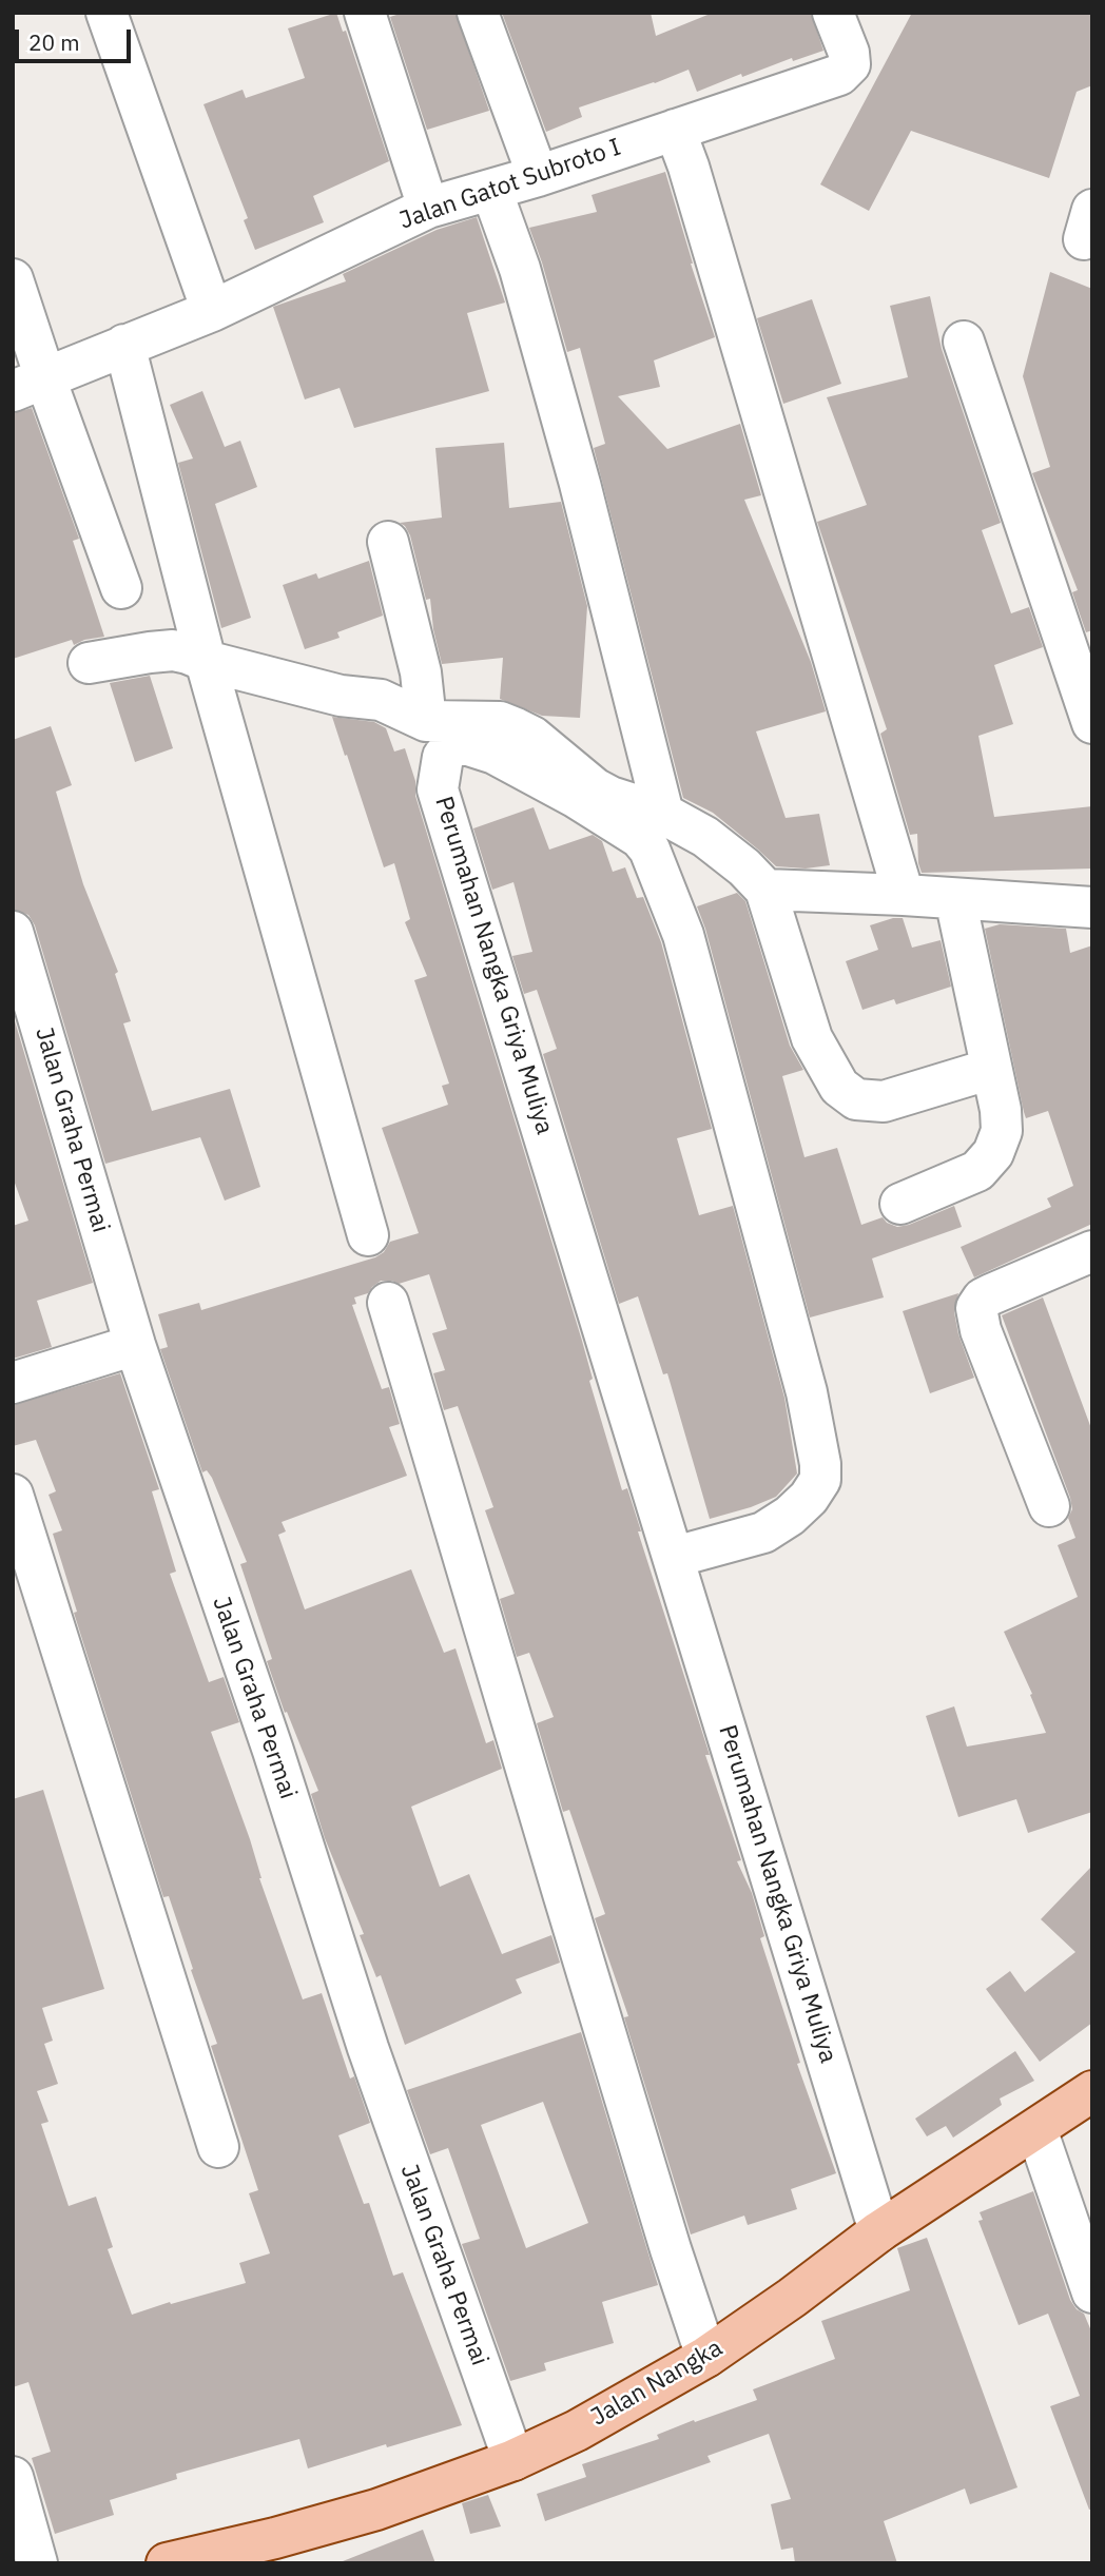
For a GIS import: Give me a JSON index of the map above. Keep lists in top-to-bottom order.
{
  "streets": {
    "main road": ["Jalan Nangka"],
    "street": ["Jalan Gatot Subroto I", "Perumahan Nangka Griya Muliya", "Jalan Graha Permai"]
  },
  "crossings": [
    ["Perumahan Nangka Griya Muliya", "Jalan Nangka"],
    ["Jalan Graha Permai", "Jalan Nangka"]
  ],
  "scale_bar": "20 m"
}
